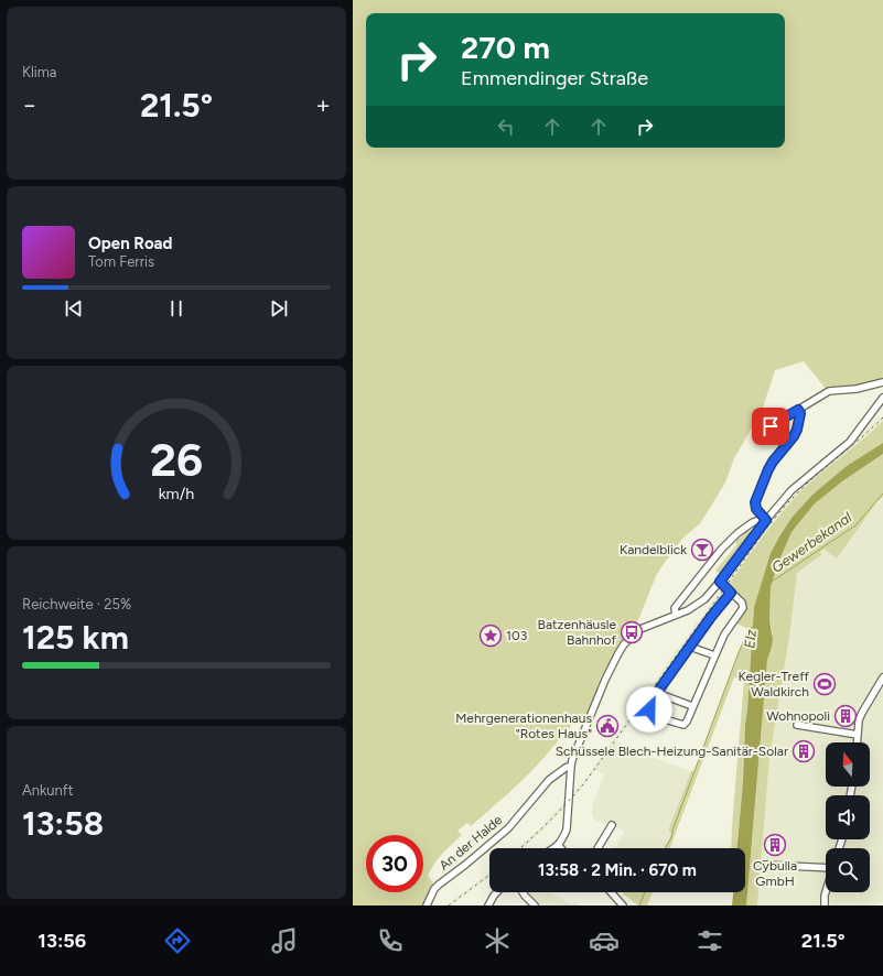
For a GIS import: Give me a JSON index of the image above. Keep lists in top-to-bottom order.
{
  "streets": {
    "street": ["An der Halde"]
  },
  "water": ["Gewerbekanal", "Elz"],
  "places": {
    "bar": ["Kandelblick"],
    "bus stop": ["Batzenhäusle Bahnhof"],
    "place": ["103"],
    "sports": ["Kegler-Treff Waldkirch"],
    "building": ["Wohnopoli", "Schüssele Blech-Heizung-Sanitär-Solar", "Cybulla GmbH"],
    "public building": ["Mehrgenerationenhaus \"Rotes Haus\""]
  },
  "north": "top",
  "page": {
    "tile": [
      "Klima",
      ["Reichweite · 25%", "125 km"],
      ["Ankunft", "13:58"]
    ],
    "turn": ["270 m", "Emmendinger Straße"],
    "heat": ["−", "21.5°", "+"],
    "song": ["Open Road", "Tom Ferris"],
    "limit": "30",
    "trip": "13:58 · 2 Min. · 670 m",
    "tabs": ["13:56", "21.5°"],
    "gauge": ["26", "km/h"]
  }
}
